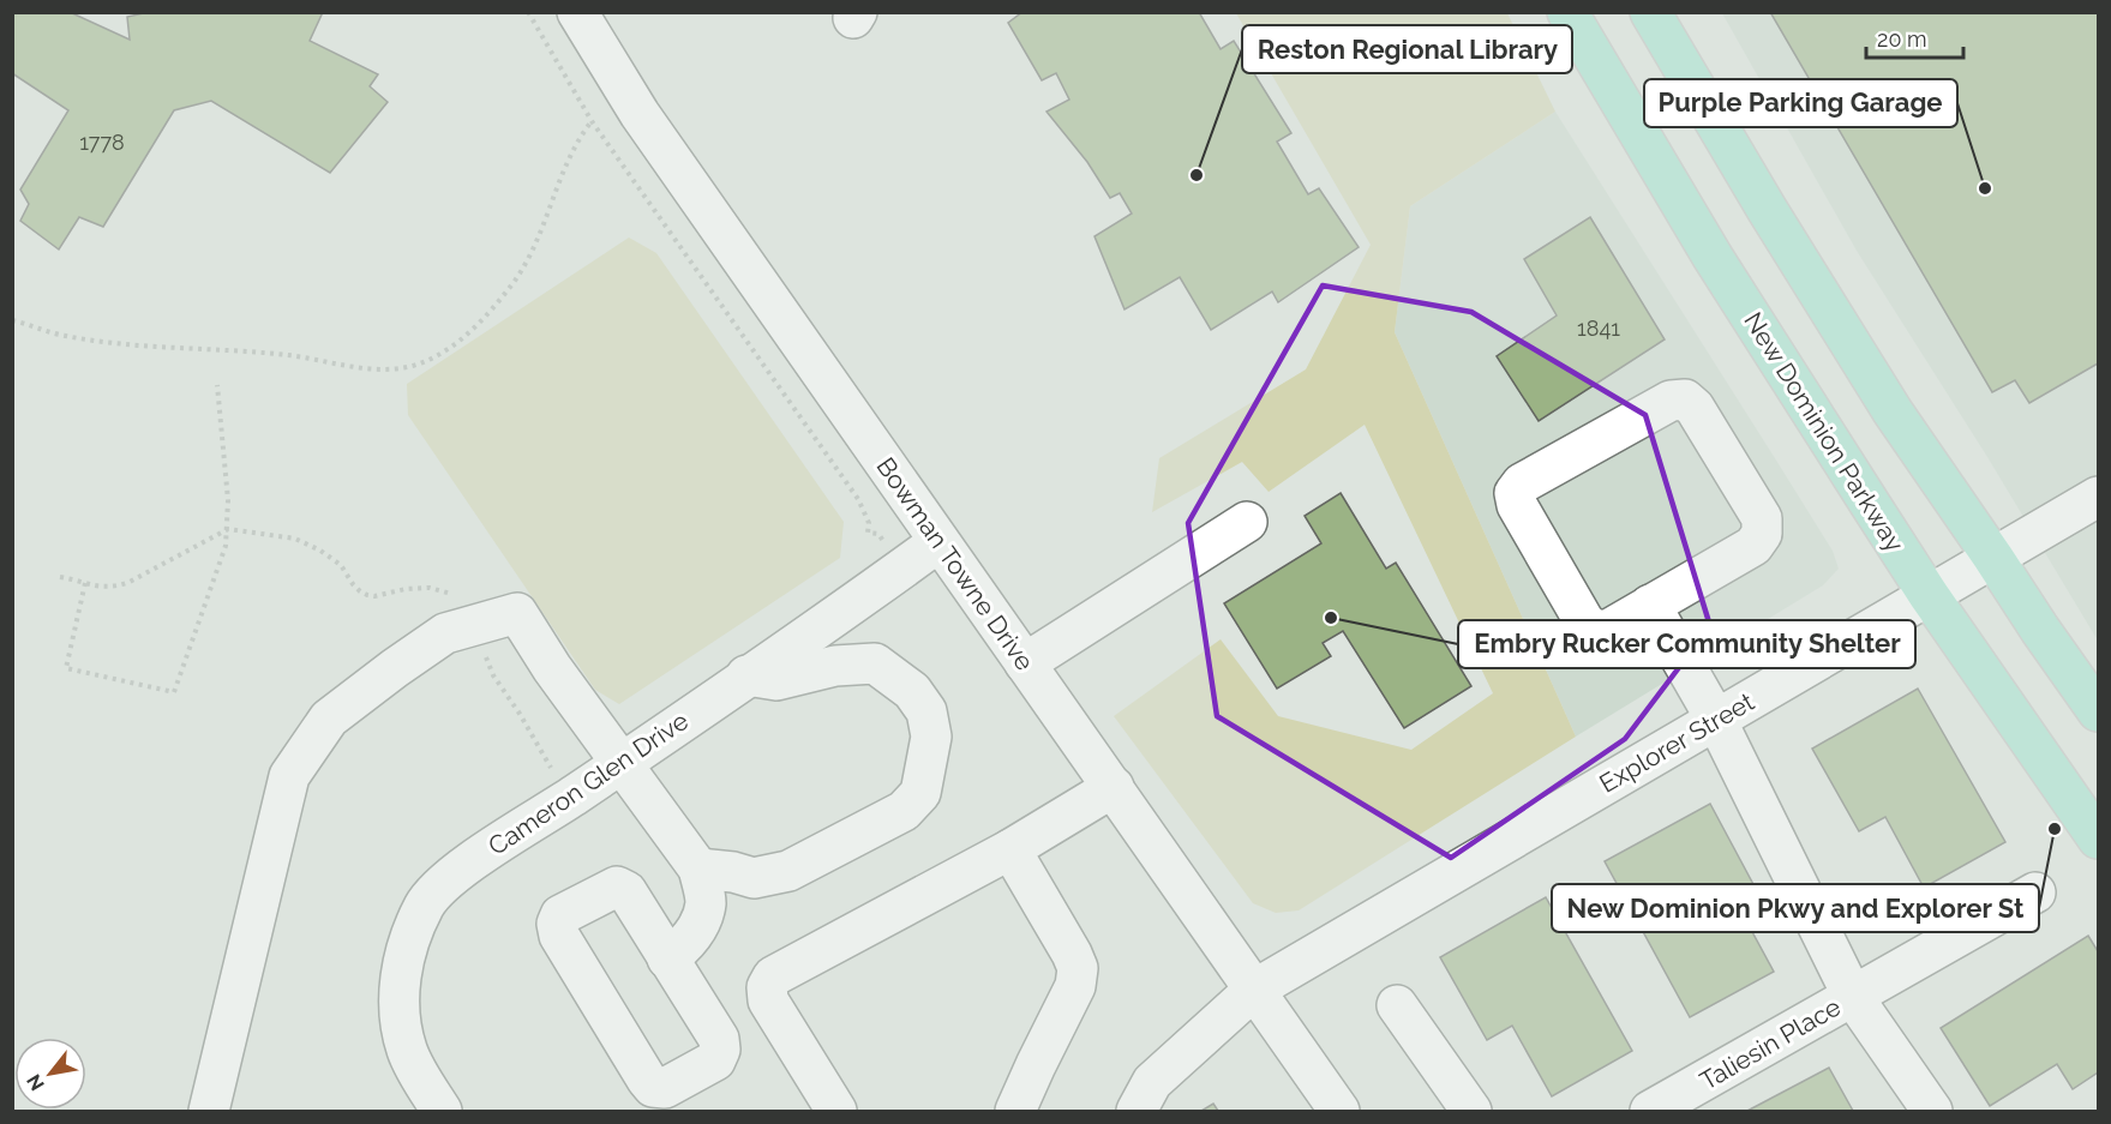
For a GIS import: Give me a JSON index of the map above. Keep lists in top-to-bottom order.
{
  "streets": {
    "main road": ["New Dominion Parkway"],
    "street": [
      "Bowman Towne Drive",
      "Explorer Street",
      "Cameron Glen Drive",
      "Taliesin Place"
    ]
  },
  "crossings": [
    ["New Dominion Parkway", "Explorer Street"],
    ["Bowman Towne Drive", "Explorer Street"],
    ["Bowman Towne Drive", "Cameron Glen Drive"],
    ["Explorer Street", "Taliesin Place"]
  ],
  "places": [
    "Reston Regional Library",
    "Purple Parking Garage",
    "Embry Rucker Community Shelter",
    "New Dominion Pkwy and Explorer St"
  ],
  "house_numbers": ["1778", "1841"],
  "scale_bar": "20 m",
  "north": "bottom left"
}
